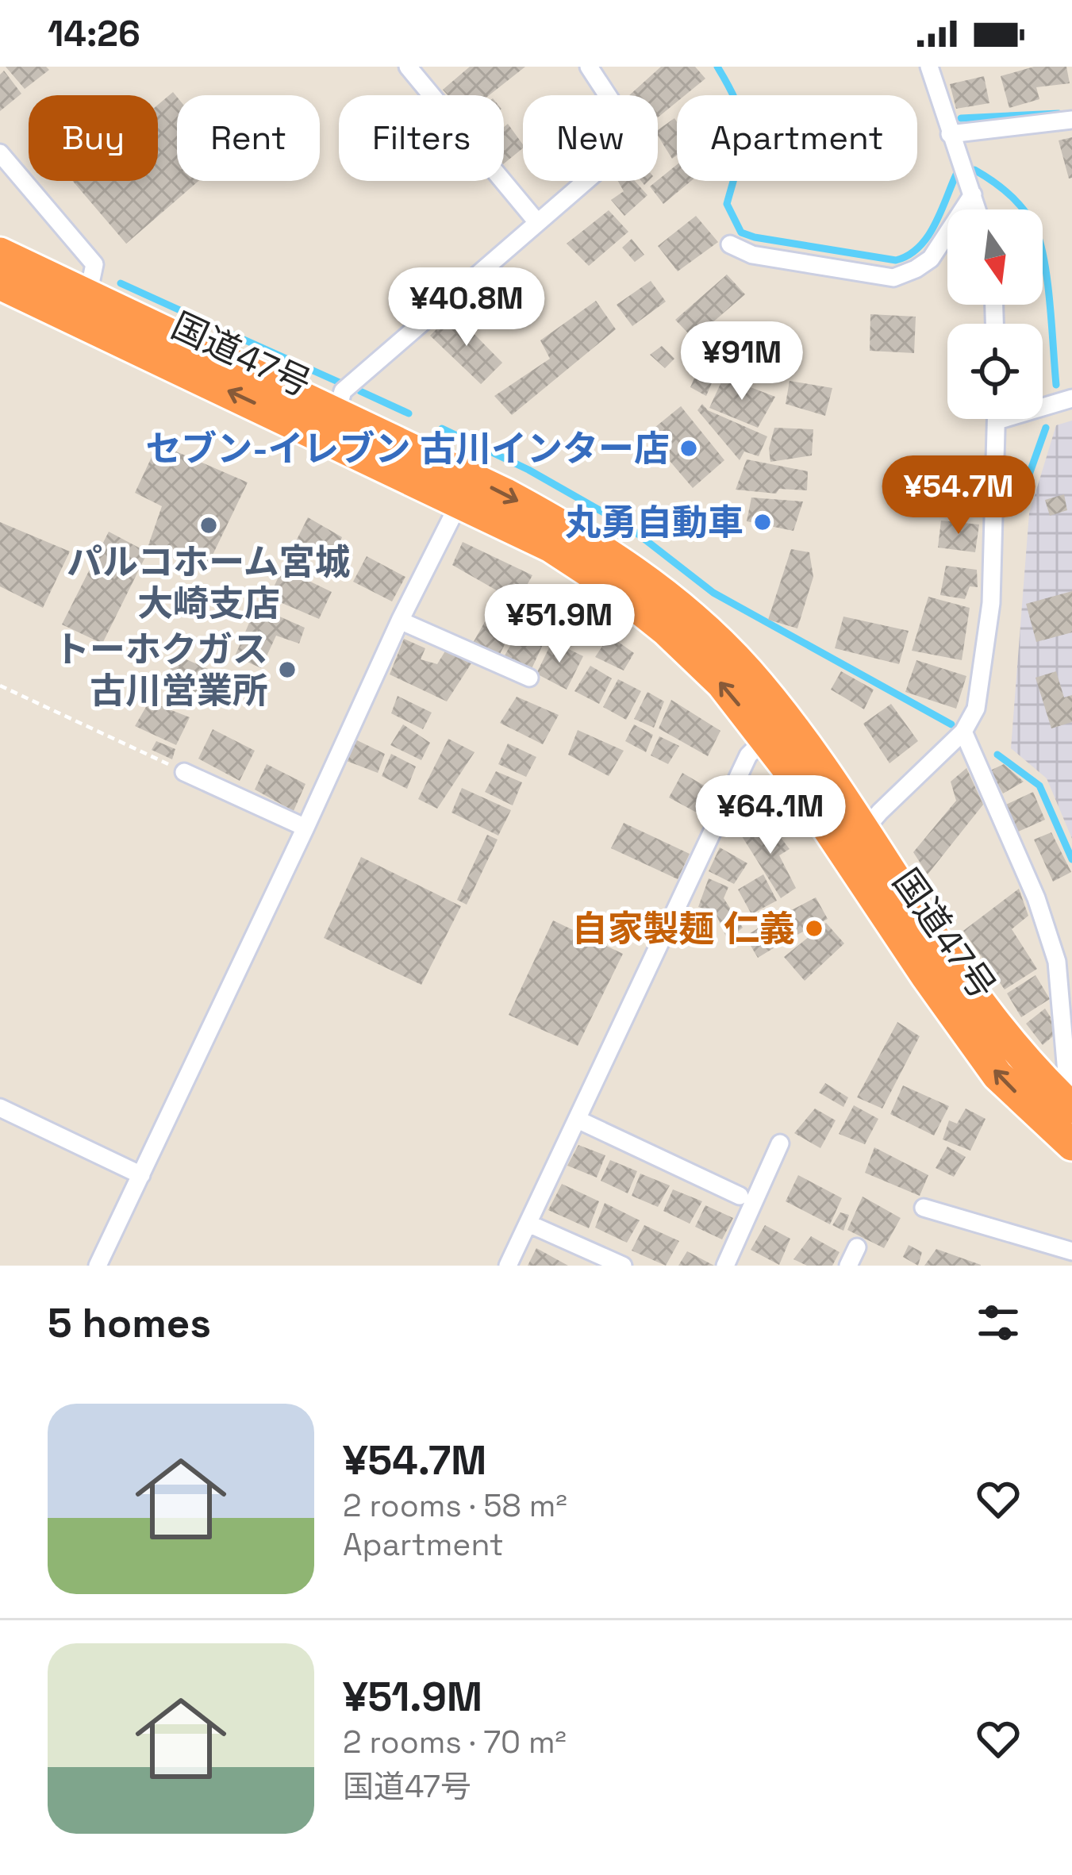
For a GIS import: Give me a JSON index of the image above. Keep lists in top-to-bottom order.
{
  "streets": {
    "highway": ["国道47号"]
  },
  "places": [
    "セブン-イレブン 古川インター店",
    "丸勇自動車",
    "パルコホーム宮城 大崎支店",
    "トーホクガス 古川営業所",
    "自家製麺 仁義"
  ],
  "north": "bottom",
  "page": {
    "status": "14:26",
    "chip": [
      "Buy",
      "Rent",
      "Filters",
      "New",
      "Apartment"
    ],
    "price": [
      "¥40.8M",
      "¥91M",
      "¥54.7M",
      "¥51.9M",
      "¥64.1M"
    ],
    "heading": "5 homes",
    "list": [
      {
        "name": "¥54.7M",
        "note": "2 rooms · 58 m² · Apartment"
      },
      {
        "name": "¥51.9M",
        "note": "2 rooms · 70 m² · 国道47号"
      }
    ]
  }
}
